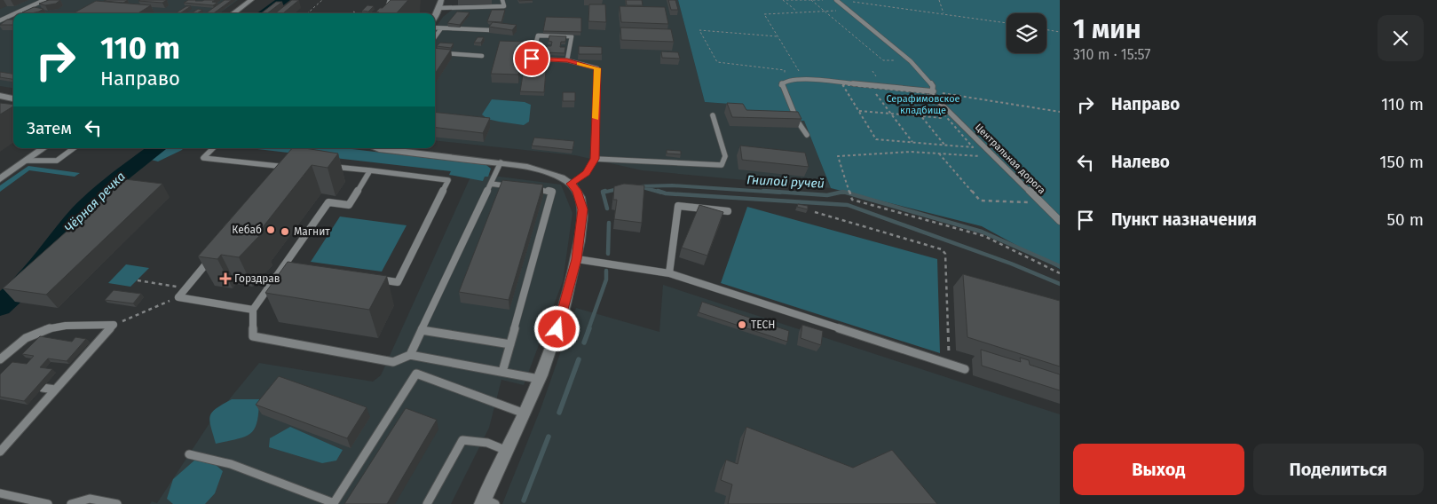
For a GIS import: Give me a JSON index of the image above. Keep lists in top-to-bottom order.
{
  "streets": {
    "lane": ["Центральная дорога"]
  },
  "water": ["Гнилой ручей", "Чёрная речка"],
  "parks": ["Серафимовское кладбище"],
  "places": {
    "other": ["Кебаб", "Магнит", "TECH"],
    "health": ["Горздрав"]
  },
  "page": {
    "heading": ["1 мин", "310 m · 15:57"],
    "turn": ["110 m", "Направо"],
    "list": [
      {
        "name": "Направо",
        "value": "110 m"
      },
      {
        "name": "Налево",
        "value": "150 m"
      },
      {
        "name": "Пункт назначения",
        "value": "50 m"
      }
    ],
    "then": "Затем",
    "buttons": ["Выход", "Поделиться"]
  }
}
